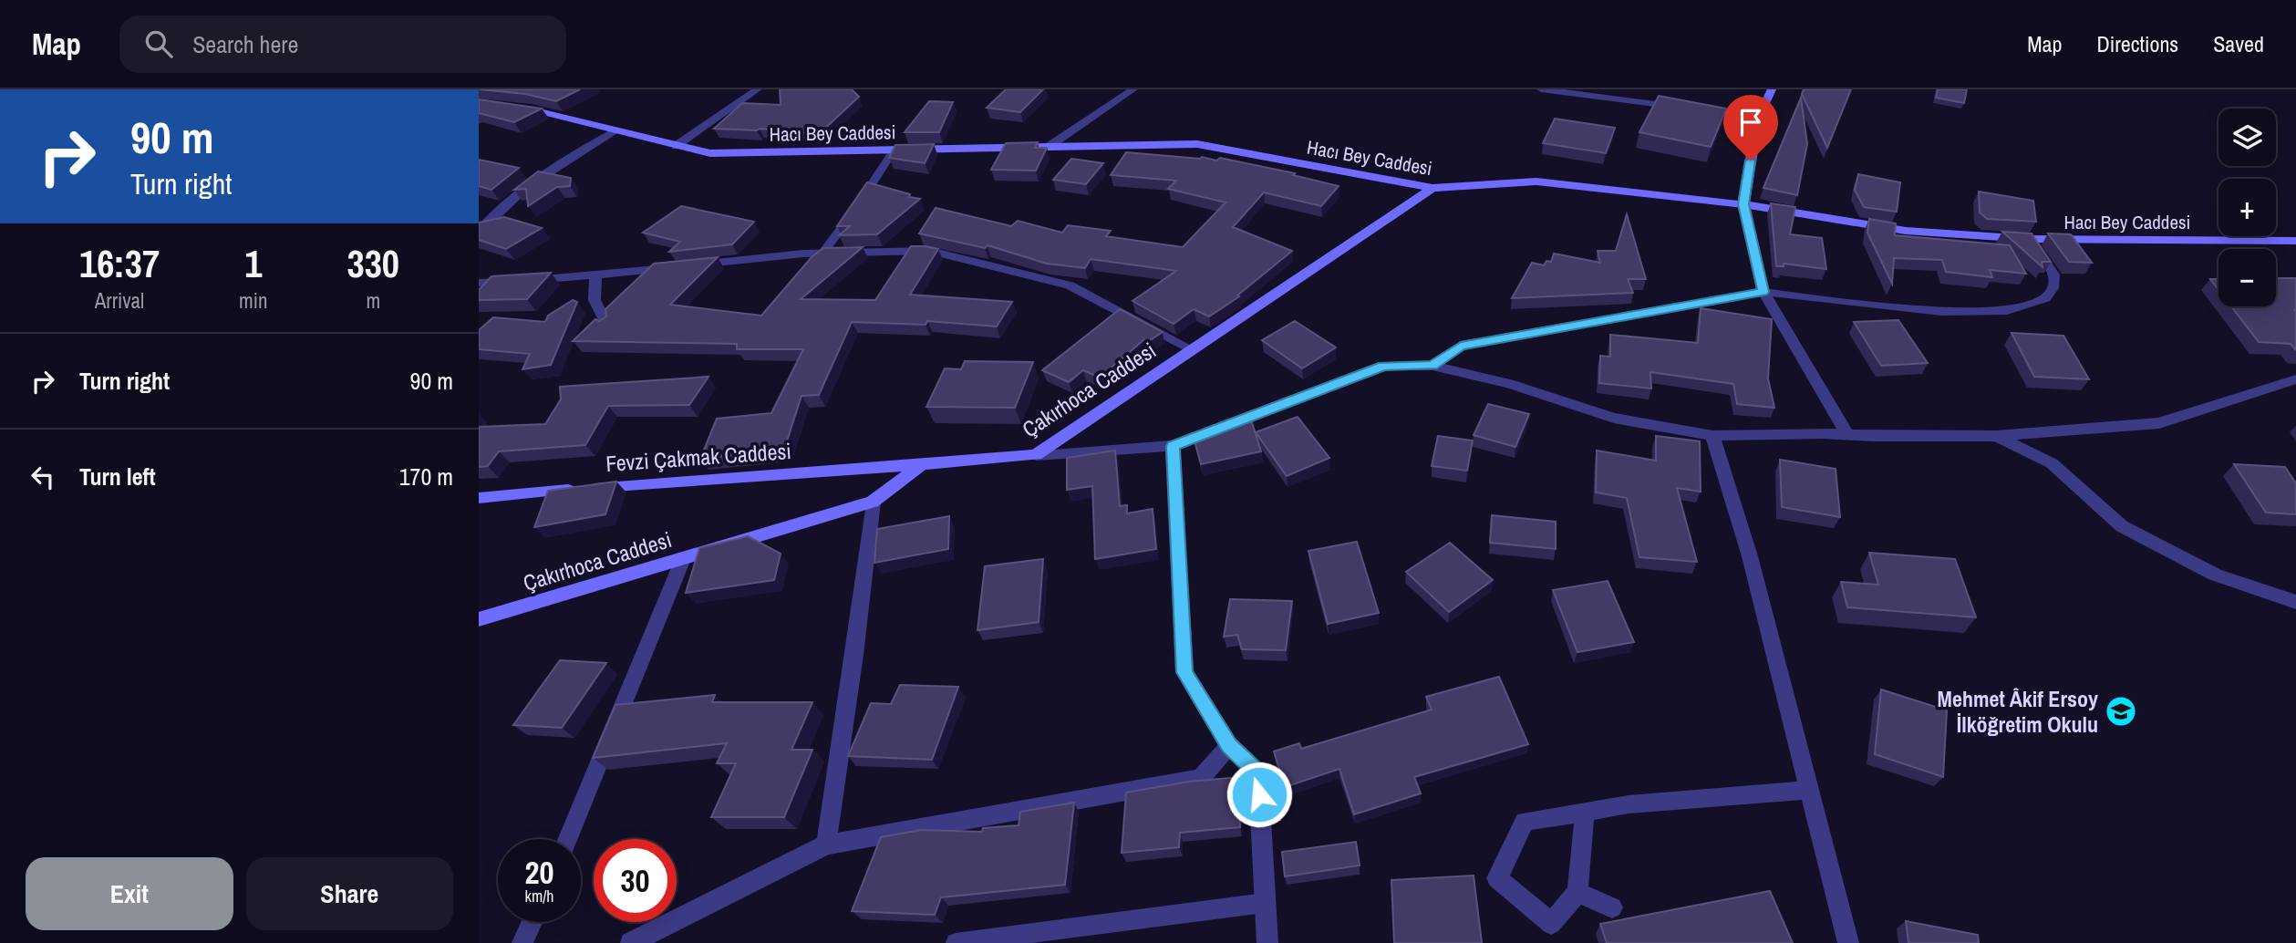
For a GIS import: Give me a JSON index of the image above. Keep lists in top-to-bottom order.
{
  "streets": {
    "street": ["Hacı Bey Caddesi", "Çakırhoca Caddesi", "Fevzi Çakmak Caddesi"]
  },
  "crossings": [
    ["Hacı Bey Caddesi", "Çakırhoca Caddesi"],
    ["Çakırhoca Caddesi", "Fevzi Çakmak Caddesi"]
  ],
  "places": {
    "school or university": ["Mehmet Âkif Ersoy İlköğretim Okulu"]
  },
  "page": {
    "header": "Map",
    "search": "Search here",
    "nav": ["Map", "Directions", "Saved"],
    "turn": ["90 m", "Turn right"],
    "map_buttons": ["+", "−"],
    "eta": [
      "16:37",
      "Arrival",
      "1",
      "min",
      "330",
      "m"
    ],
    "list": [
      {
        "name": "Turn right",
        "value": "90 m"
      },
      {
        "name": "Turn left",
        "value": "170 m"
      }
    ],
    "speed": "20 km/h",
    "limit": "30",
    "buttons": ["Exit", "Share"]
  }
}
